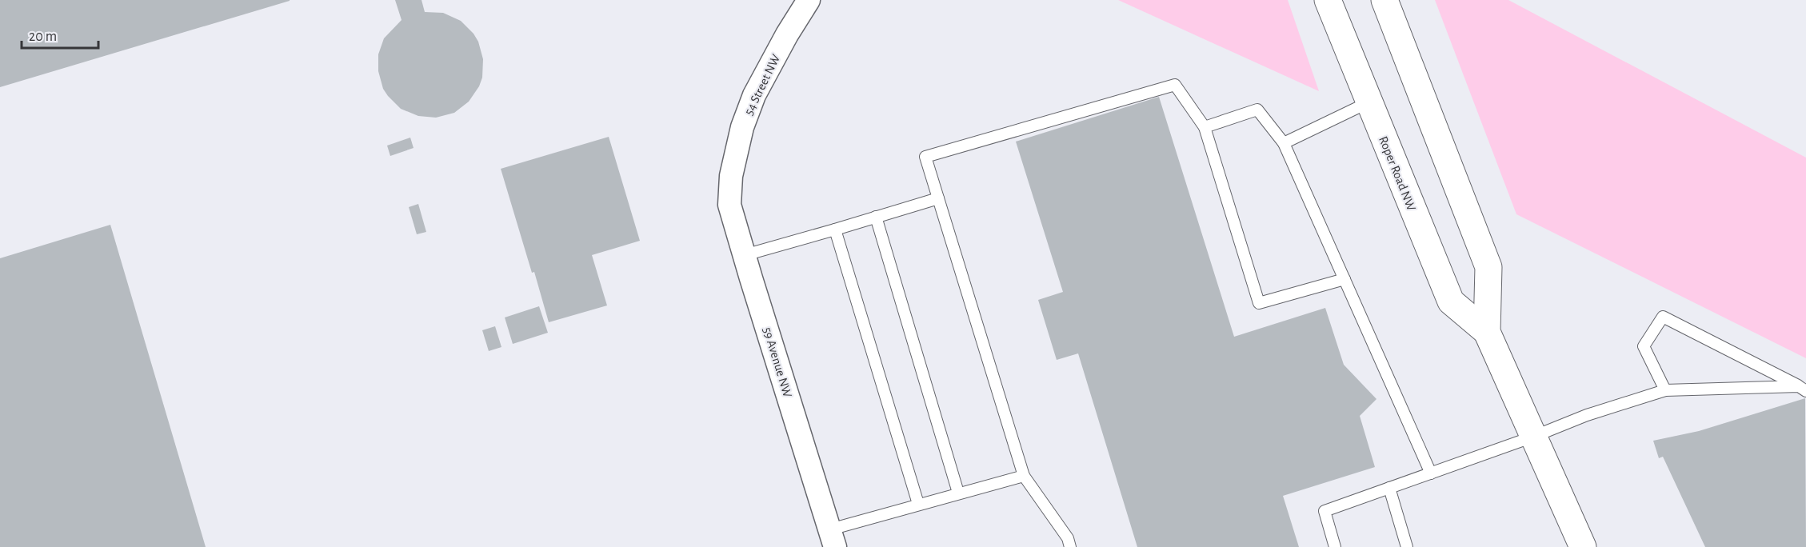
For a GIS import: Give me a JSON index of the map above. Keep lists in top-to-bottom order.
{
  "streets": {
    "main road": ["Roper Road NW"],
    "street": ["54 Street NW", "59 Avenue NW"]
  },
  "crossings": [
    ["54 Street NW", "59 Avenue NW"]
  ],
  "scale_bar": "20 m"
}
